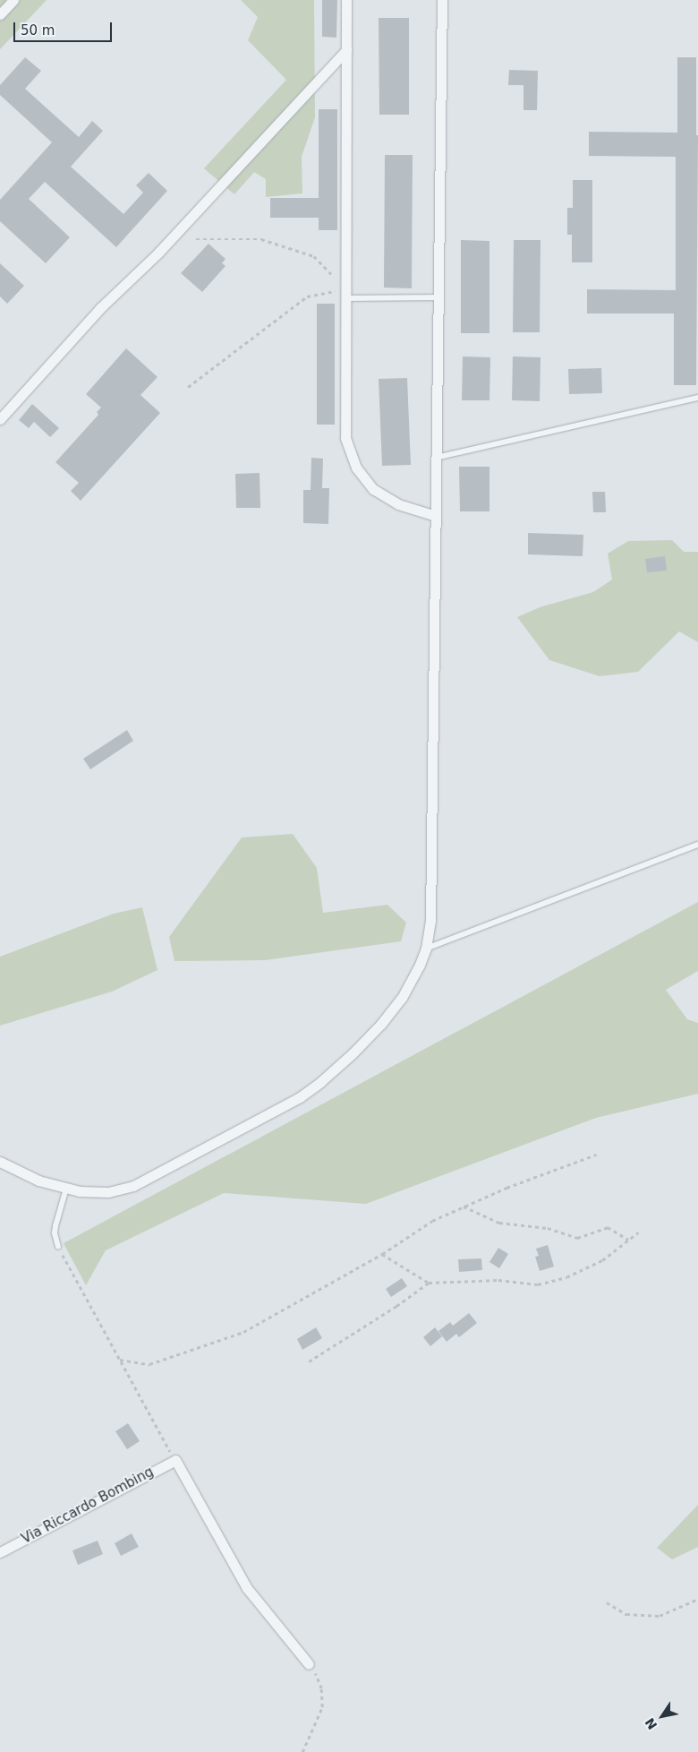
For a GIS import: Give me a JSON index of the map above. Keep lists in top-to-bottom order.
{
  "streets": {
    "street": ["Via Riccardo Bombing"]
  },
  "scale_bar": "50 m",
  "north": "bottom left"
}
